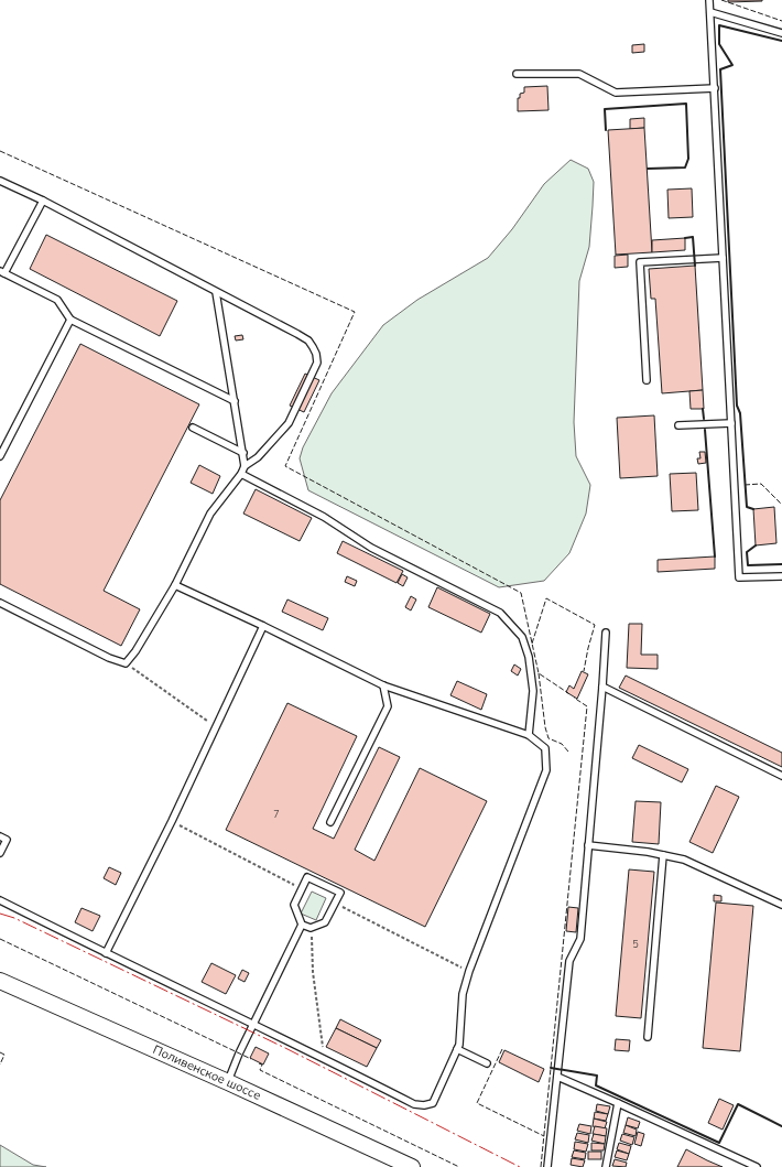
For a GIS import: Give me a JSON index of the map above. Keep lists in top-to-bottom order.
{
  "streets": {
    "street": ["Поливенское шоссе"]
  },
  "house_numbers": ["7", "5"]
}
